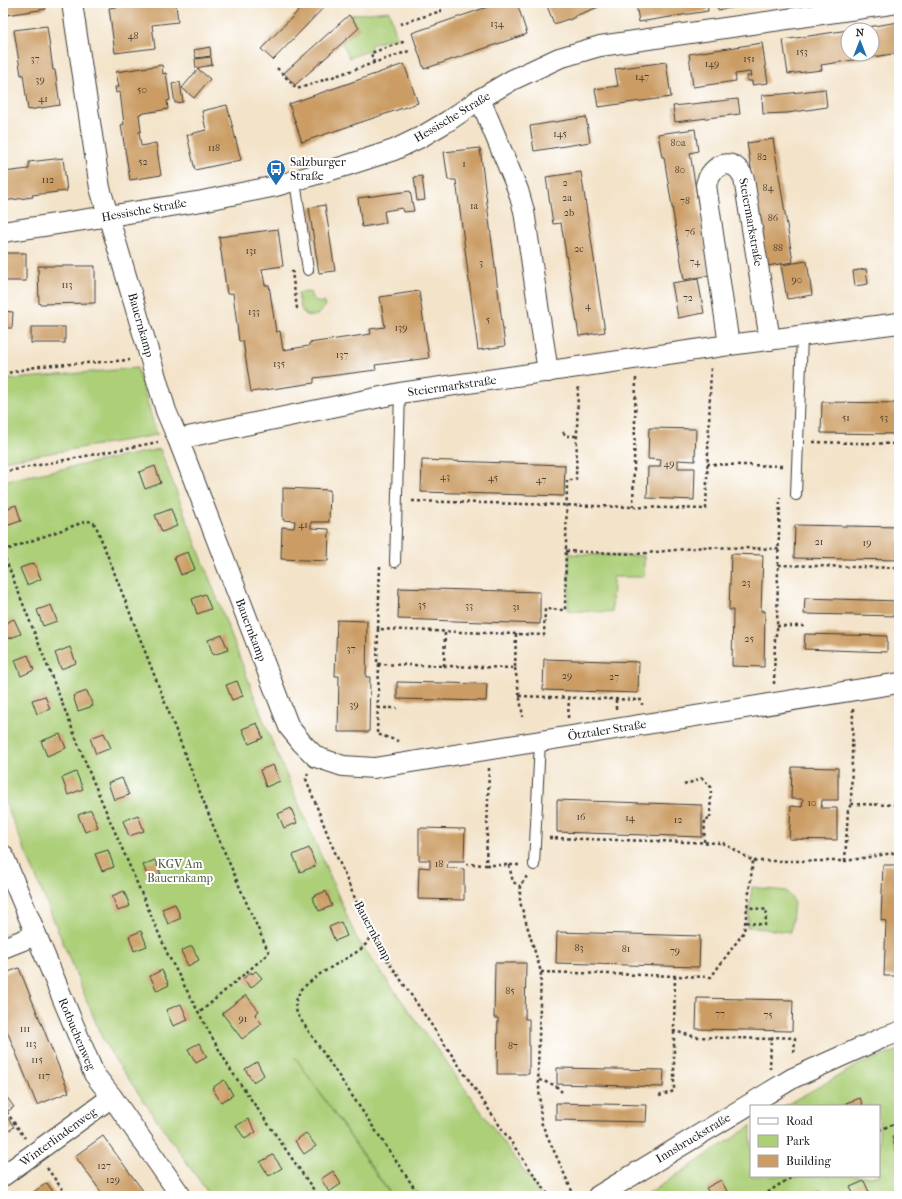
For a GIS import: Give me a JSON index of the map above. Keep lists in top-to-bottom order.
{
  "streets": {
    "street": [
      "Hessische Straße",
      "Steiermarkstraße",
      "Bauernkamp",
      "Ötztaler Straße",
      "Rotbuchenweg",
      "Winterlindenweg",
      "Innsbruckstraße"
    ]
  },
  "crossings": [
    ["Hessische Straße", "Bauernkamp"],
    ["Steiermarkstraße", "Bauernkamp"],
    ["Bauernkamp", "Ötztaler Straße"],
    ["Rotbuchenweg", "Winterlindenweg"]
  ],
  "parks": ["KGV Am Bauernkamp"],
  "places": {
    "bus stop": ["Salzburger Straße"]
  },
  "house_numbers": [
    "134",
    "48",
    "153",
    "37",
    "151",
    "149",
    "147",
    "39",
    "50",
    "41",
    "145",
    "80a",
    "118",
    "82",
    "52",
    "1",
    "80",
    "112",
    "2",
    "84",
    "2a",
    "78",
    "1a",
    "2b",
    "86",
    "76",
    "88",
    "2c",
    "131",
    "74",
    "3",
    "90",
    "113",
    "72",
    "4",
    "133",
    "5",
    "139",
    "137",
    "135",
    "51",
    "53",
    "49",
    "43",
    "45",
    "47",
    "41",
    "21",
    "19",
    "23",
    "35",
    "33",
    "31",
    "25",
    "37",
    "29",
    "27",
    "39",
    "10",
    "16",
    "14",
    "12",
    "18",
    "83",
    "81",
    "79",
    "85",
    "77",
    "75",
    "91",
    "111",
    "113",
    "87",
    "115",
    "117",
    "127",
    "129"
  ],
  "legend": ["Road", "Park", "Building"],
  "north": "top"
}
